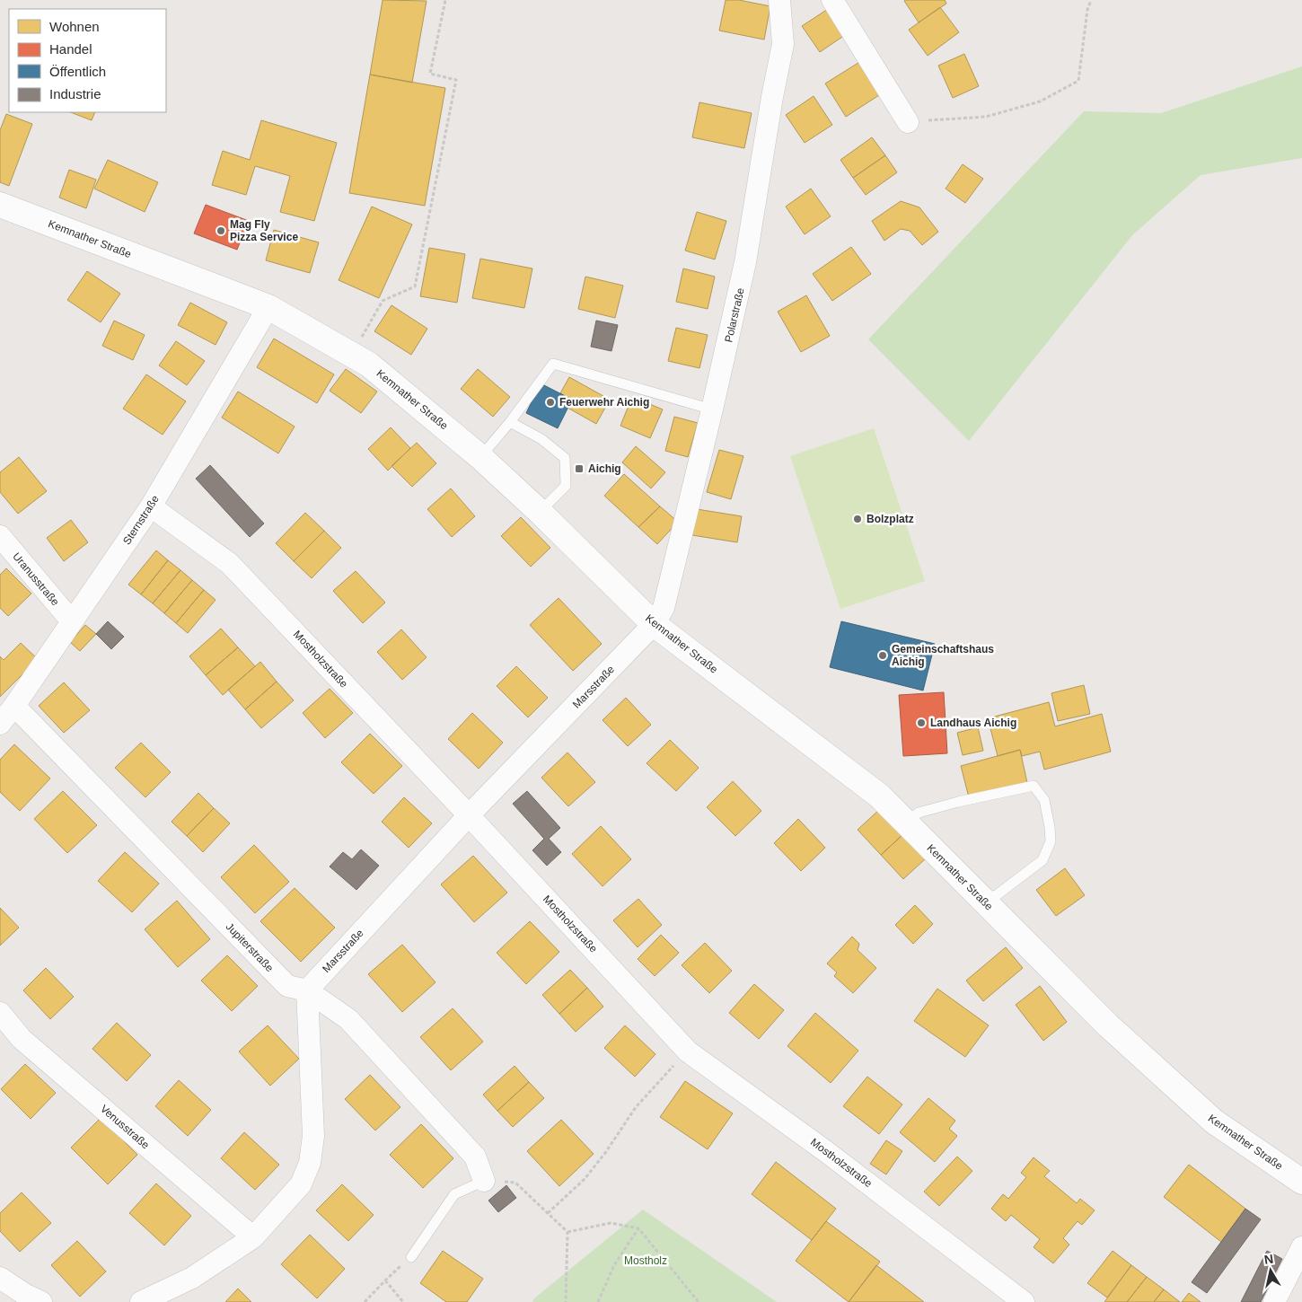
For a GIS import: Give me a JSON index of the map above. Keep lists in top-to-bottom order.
{
  "streets": {
    "main road": ["Kemnather Straße"],
    "street": [
      "Polarstraße",
      "Sternstraße",
      "Uranusstraße",
      "Mostholzstraße",
      "Marsstraße",
      "Jupiterstraße",
      "Venusstraße"
    ]
  },
  "crossings": [
    ["Kemnather Straße", "Polarstraße"],
    ["Kemnather Straße", "Sternstraße"],
    ["Kemnather Straße", "Marsstraße"],
    ["Polarstraße", "Marsstraße"],
    ["Sternstraße", "Uranusstraße"],
    ["Sternstraße", "Mostholzstraße"],
    ["Sternstraße", "Jupiterstraße"],
    ["Mostholzstraße", "Marsstraße"],
    ["Marsstraße", "Jupiterstraße"]
  ],
  "parks": ["Mostholz"],
  "places": {
    "other": [
      "Mag Fly Pizza Service",
      "Feuerwehr Aichig",
      "Bolzplatz",
      "Gemeinschaftshaus Aichig",
      "Landhaus Aichig"
    ],
    "transit": ["Aichig"]
  },
  "legend": [
    "Wohnen",
    "Handel",
    "Öffentlich",
    "Industrie"
  ],
  "north": "top"
}
